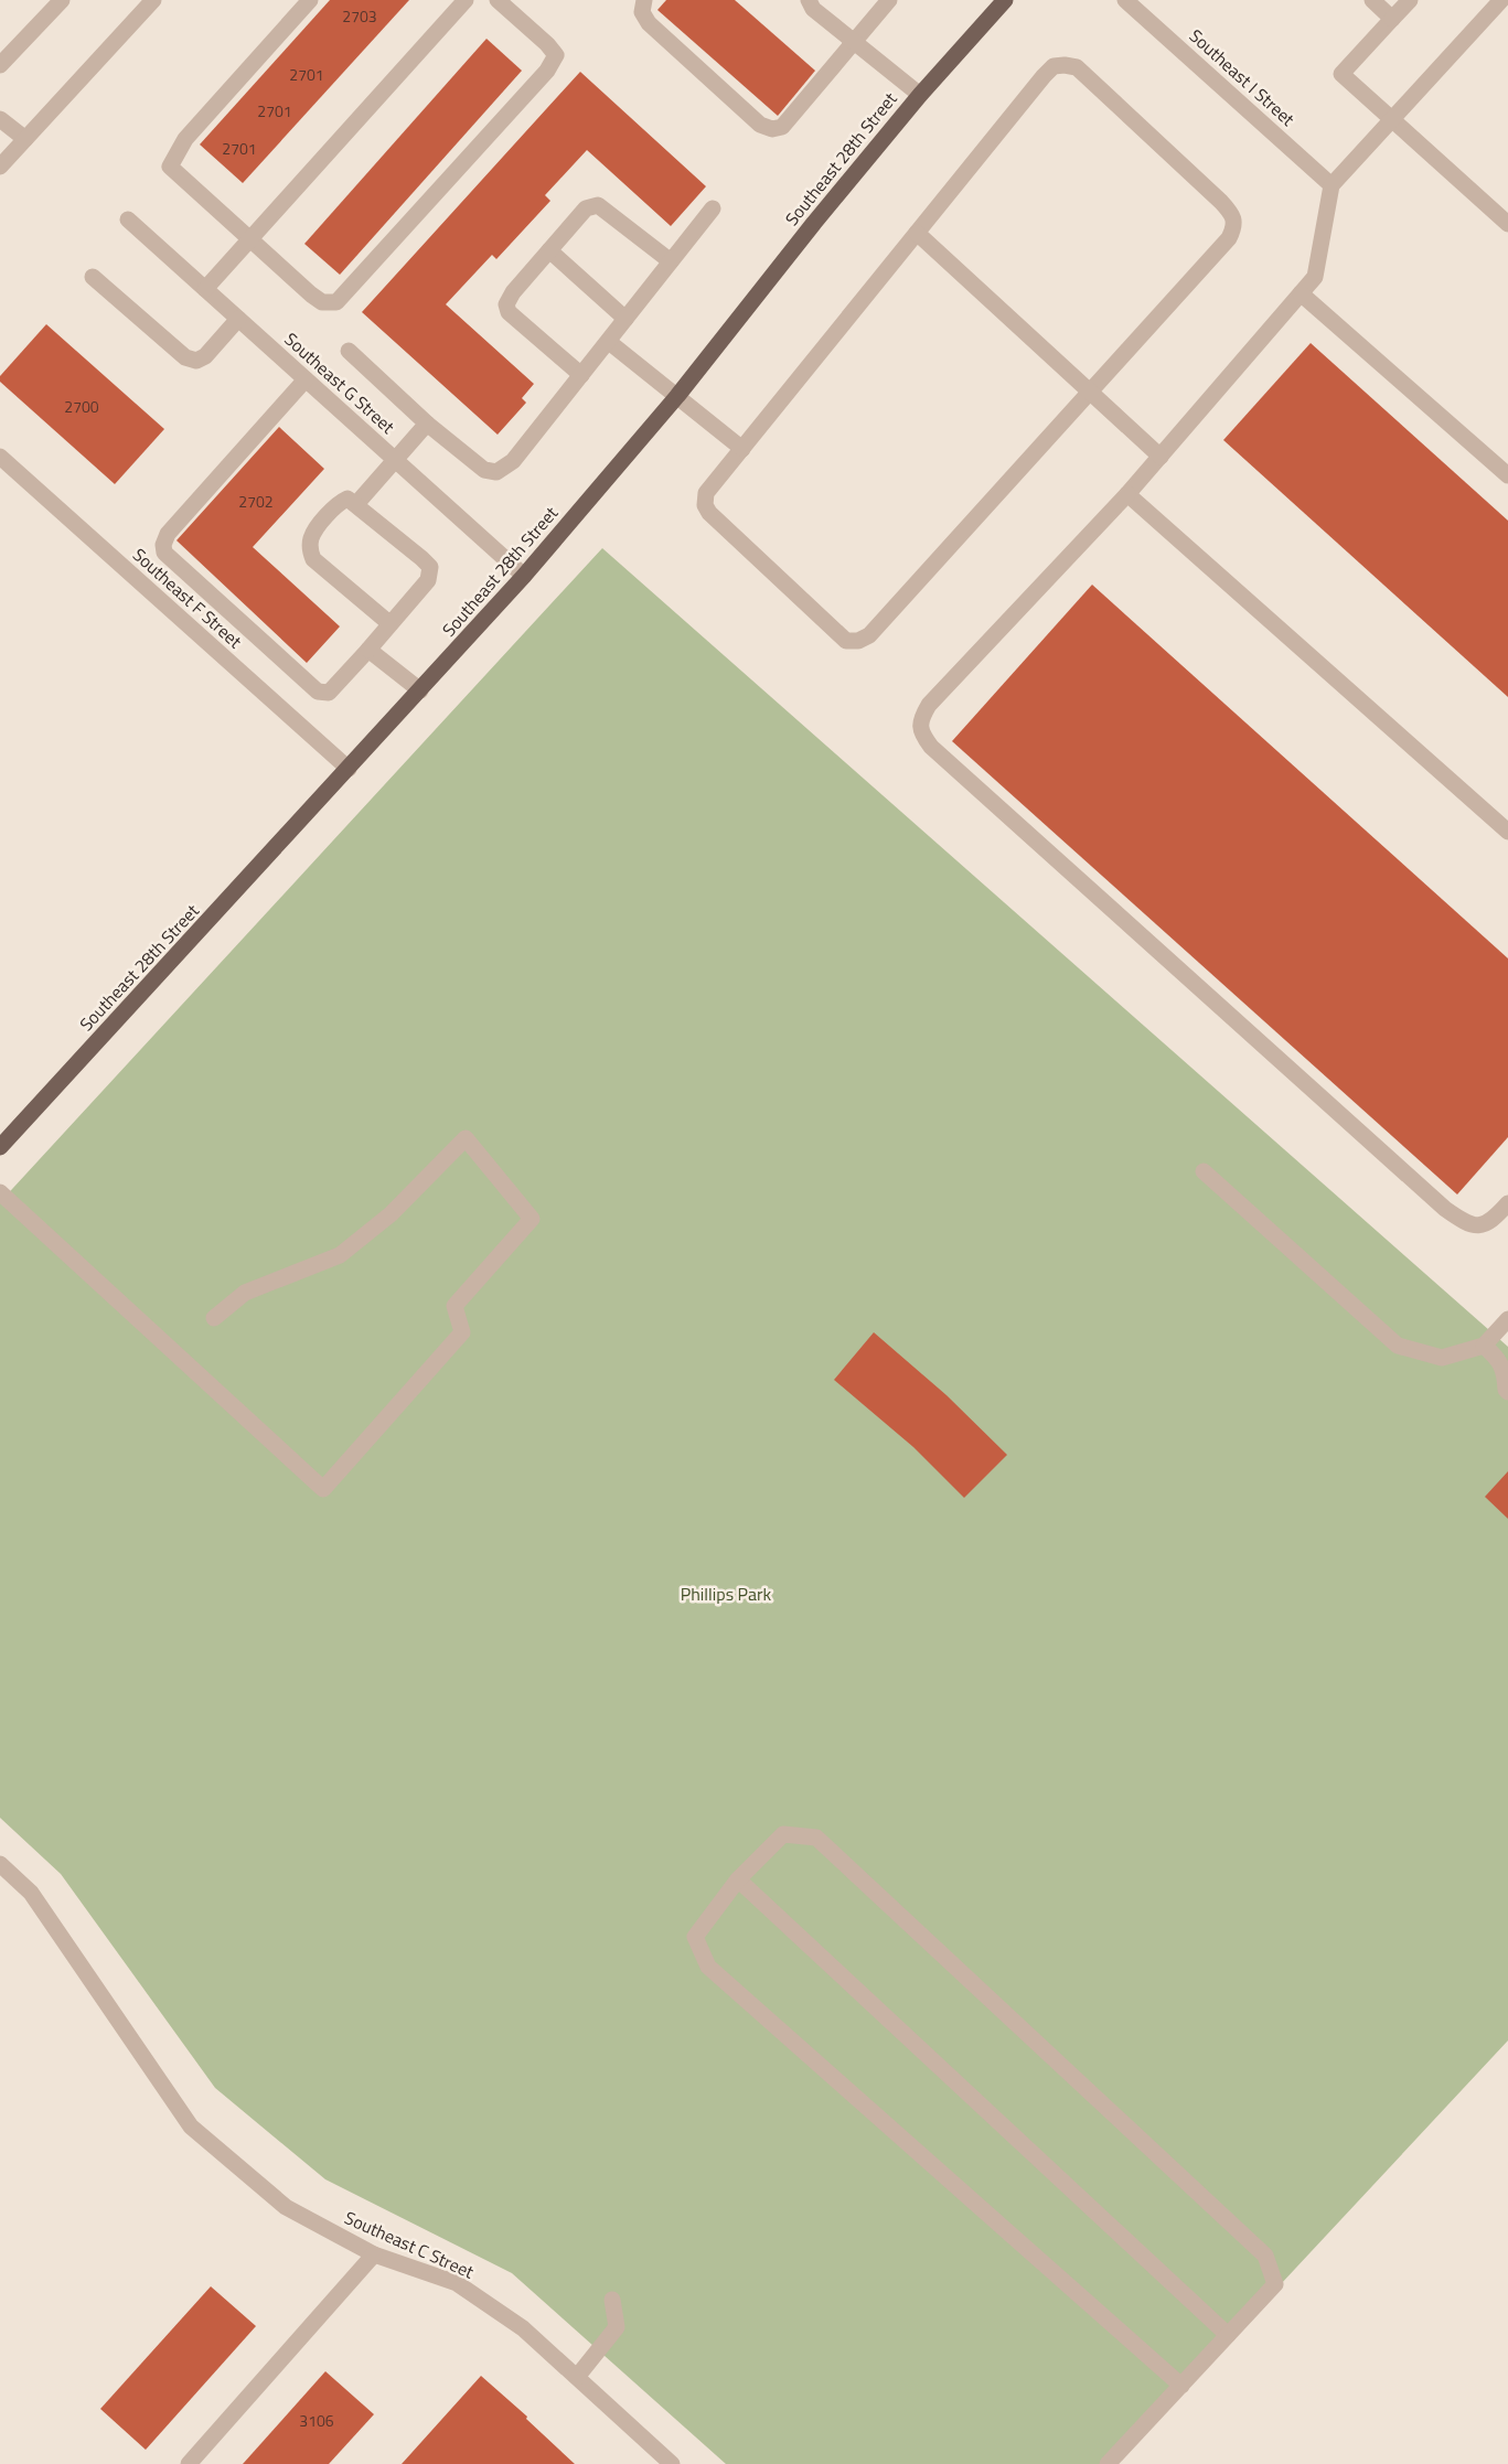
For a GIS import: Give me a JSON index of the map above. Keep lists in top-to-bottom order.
{
  "streets": {
    "main road": ["Southeast 28th Street"],
    "street": [
      "Southeast I Street",
      "Southeast G Street",
      "Southeast F Street",
      "Southeast C Street"
    ]
  },
  "crossings": [
    ["Southeast 28th Street", "Southeast G Street"],
    ["Southeast 28th Street", "Southeast F Street"]
  ],
  "parks": ["Phillips Park"],
  "house_numbers": [
    "2703",
    "2701",
    "2701",
    "2701",
    "2700",
    "2702",
    "3106"
  ]
}
